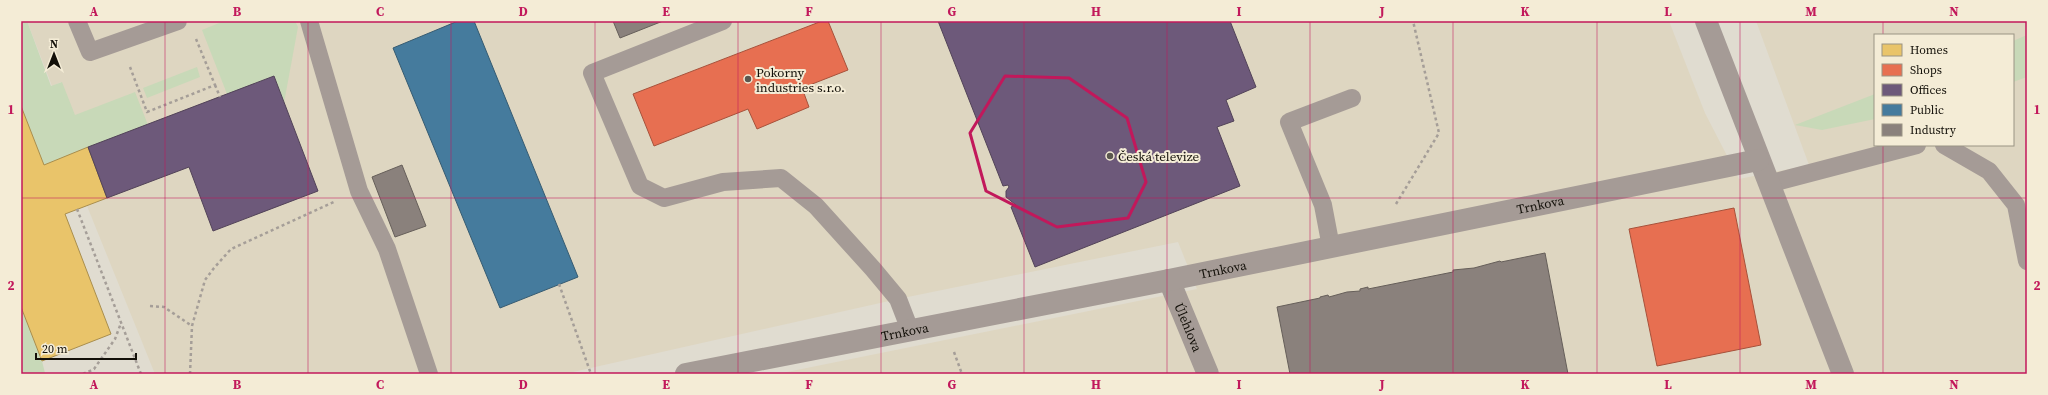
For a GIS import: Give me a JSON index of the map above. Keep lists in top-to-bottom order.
{
  "streets": {
    "street": ["Trnkova", "Úlehlova"]
  },
  "crossings": [
    ["Trnkova", "Úlehlova"]
  ],
  "places": ["Pokorny industries s.r.o.", "Česká televize"],
  "legend": [
    "Homes",
    "Shops",
    "Offices",
    "Public",
    "Industry"
  ],
  "scale_bar": "20 m",
  "north": "top",
  "grid": {
    "columns": [
      "A",
      "B",
      "C",
      "D",
      "E",
      "F",
      "G",
      "H",
      "I",
      "J",
      "K",
      "L",
      "M",
      "N"
    ],
    "rows": ["1", "2"]
  }
}
